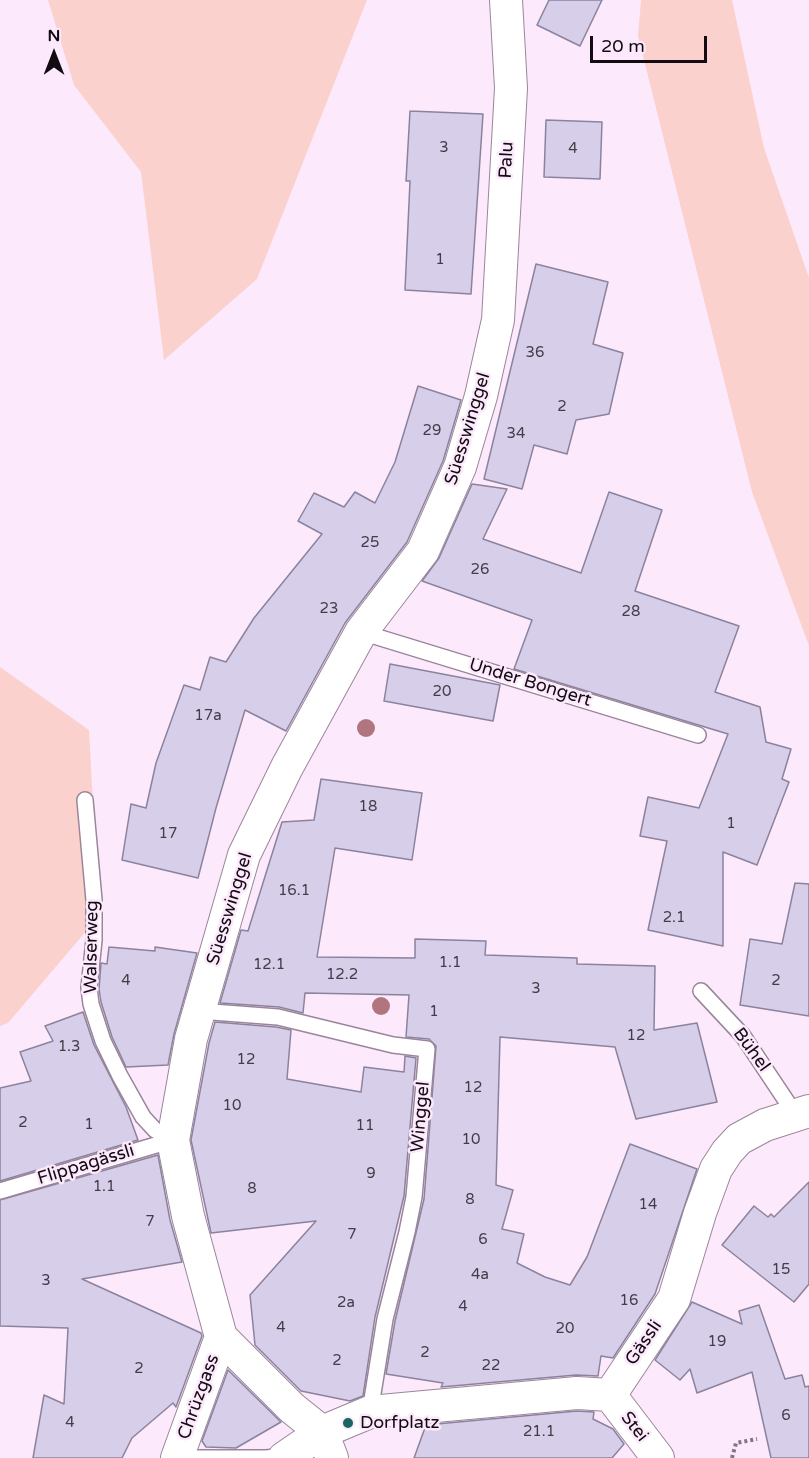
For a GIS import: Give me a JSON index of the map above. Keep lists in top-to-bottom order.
{
  "streets": {
    "street": [
      "Palu",
      "Süesswinggel",
      "Gässli",
      "Chrüzgass",
      "Stei"
    ],
    "lane": [
      "Under Bongert",
      "Walserweg",
      "Bühel",
      "Winggel",
      "Flippagässli"
    ]
  },
  "crossings": [
    ["Palu", "Süesswinggel"],
    ["Süesswinggel", "Under Bongert"],
    ["Süesswinggel", "Walserweg"],
    ["Süesswinggel", "Winggel"],
    ["Süesswinggel", "Flippagässli"],
    ["Süesswinggel", "Chrüzgass"],
    ["Walserweg", "Flippagässli"],
    ["Bühel", "Gässli"],
    ["Gässli", "Stei"]
  ],
  "places": ["Dorfplatz"],
  "house_numbers": [
    "3",
    "4",
    "1",
    "36",
    "2",
    "29",
    "34",
    "25",
    "26",
    "23",
    "28",
    "20",
    "17a",
    "18",
    "1",
    "17",
    "16.1",
    "2.1",
    "1.1",
    "12.1",
    "12.2",
    "4",
    "2",
    "3",
    "1",
    "12",
    "1.3",
    "12",
    "12",
    "10",
    "2",
    "1",
    "11",
    "10",
    "9",
    "1.1",
    "8",
    "8",
    "14",
    "7",
    "7",
    "6",
    "15",
    "4a",
    "3",
    "16",
    "2a",
    "4",
    "4",
    "20",
    "19",
    "2",
    "2",
    "22",
    "2",
    "6",
    "4",
    "21.1"
  ],
  "scale_bar": "20 m",
  "north": "top"
}
